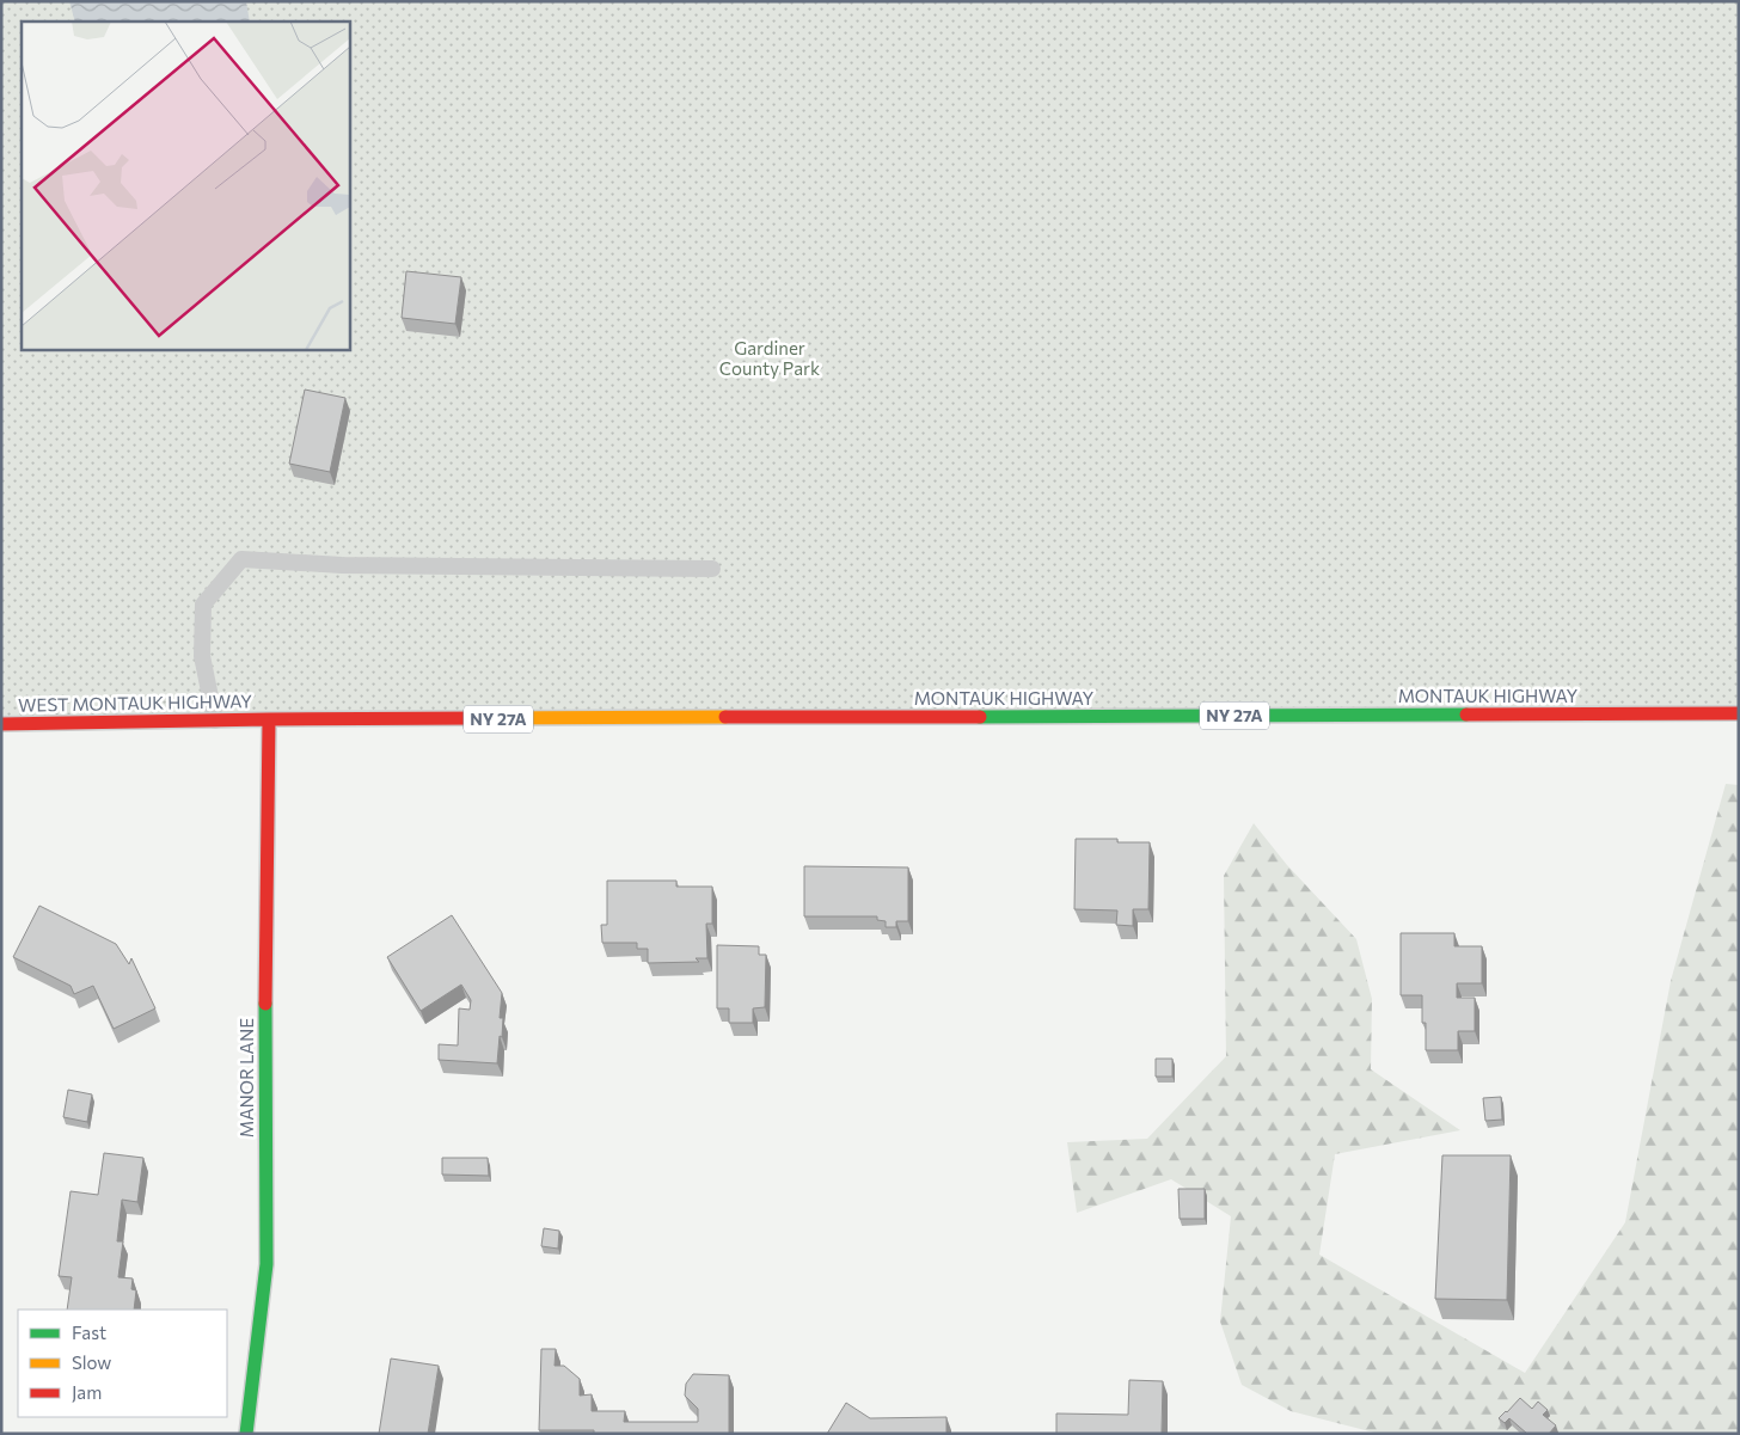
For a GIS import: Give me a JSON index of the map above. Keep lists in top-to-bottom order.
{
  "streets": {
    "main road": [
      "MONTAUK HIGHWAY",
      "WEST MONTAUK HIGHWAY",
      "NY 27A",
      "MANOR LANE"
    ]
  },
  "crossings": [
    ["MONTAUK HIGHWAY", "WEST MONTAUK HIGHWAY"],
    ["MONTAUK HIGHWAY", "MANOR LANE"],
    ["WEST MONTAUK HIGHWAY", "MANOR LANE"]
  ],
  "parks": ["Gardiner County Park"],
  "legend": ["Fast", "Slow", "Jam"]
}
